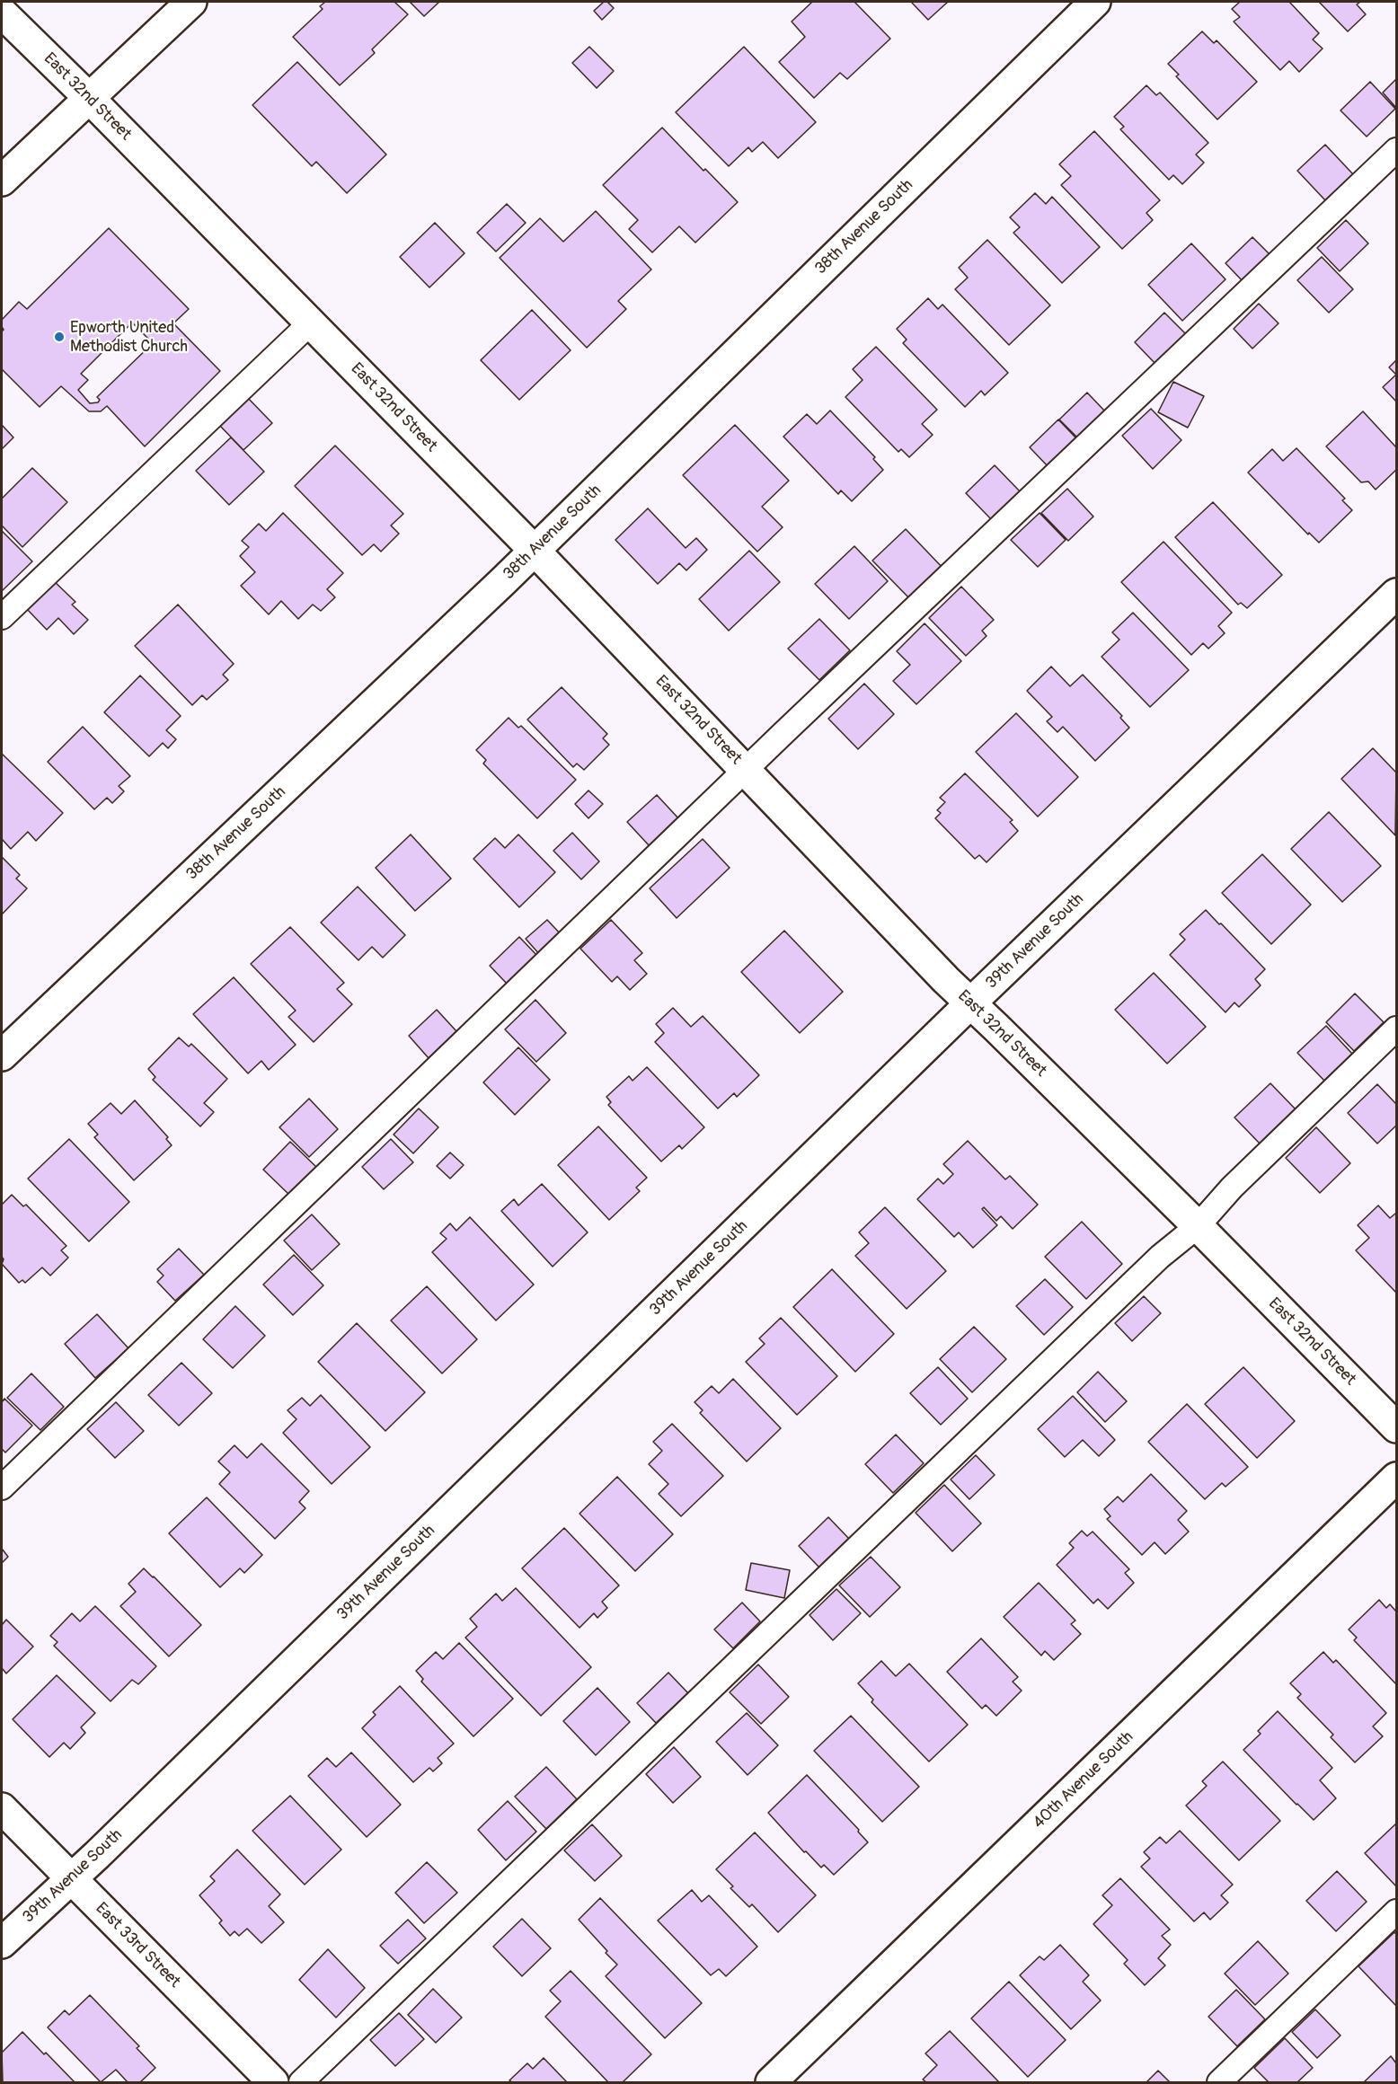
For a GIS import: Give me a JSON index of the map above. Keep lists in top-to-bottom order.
{
  "streets": {
    "street": [
      "East 32nd Street",
      "38th Avenue South",
      "39th Avenue South",
      "40th Avenue South",
      "East 33rd Street"
    ]
  },
  "crossings": [
    ["East 32nd Street", "38th Avenue South"],
    ["East 32nd Street", "39th Avenue South"],
    ["39th Avenue South", "East 33rd Street"]
  ],
  "places": ["Epworth United Methodist Church"]
}
